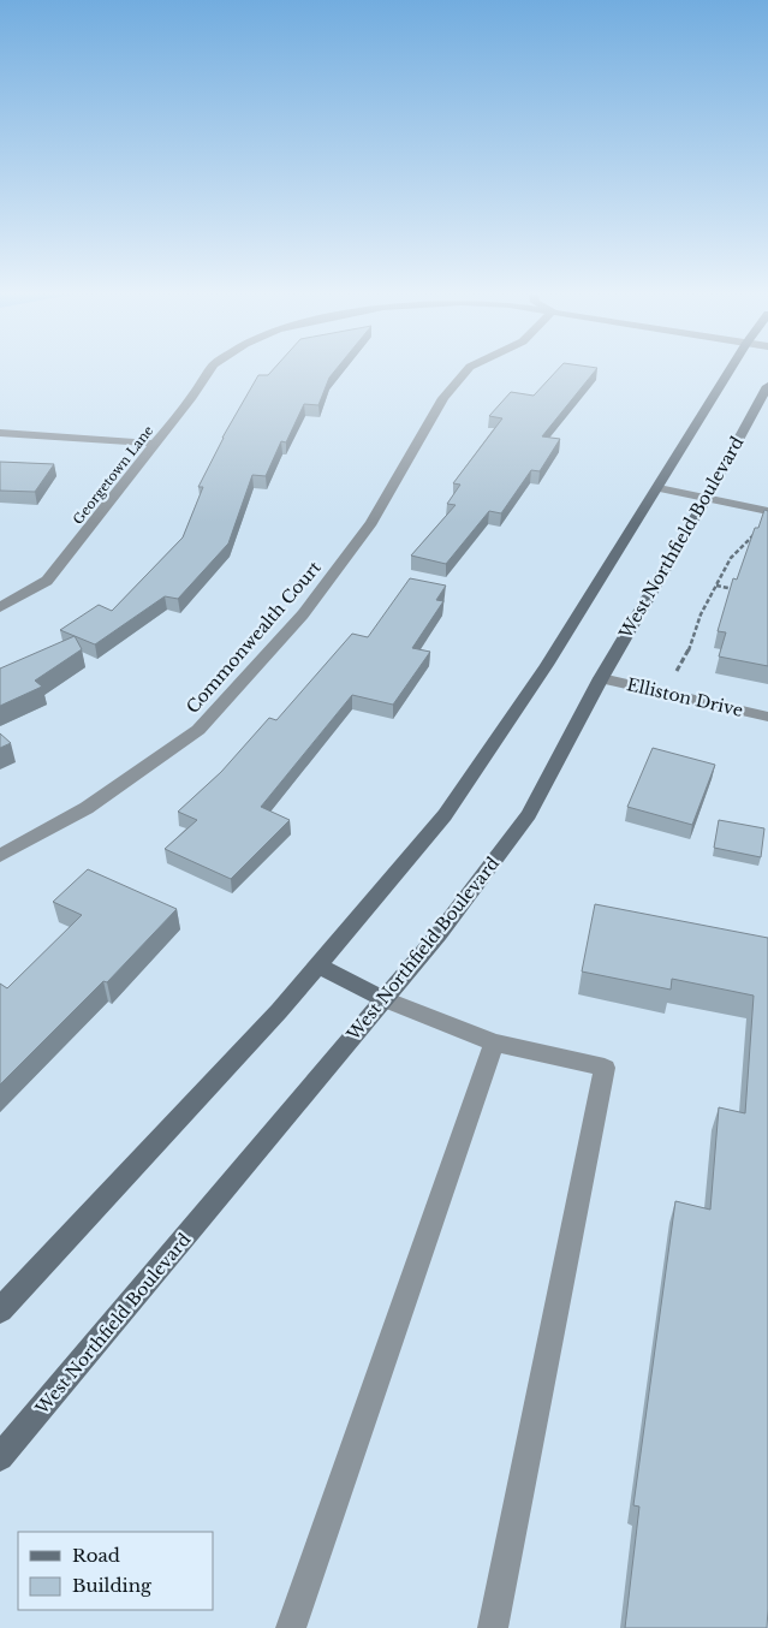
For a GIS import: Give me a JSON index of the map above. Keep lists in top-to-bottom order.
{
  "streets": {
    "main road": ["West Northfield Boulevard"],
    "street": ["Georgetown Lane", "Commonwealth Court", "Elliston Drive"]
  },
  "crossings": [
    ["West Northfield Boulevard", "Elliston Drive"]
  ],
  "legend": ["Road", "Building"]
}
